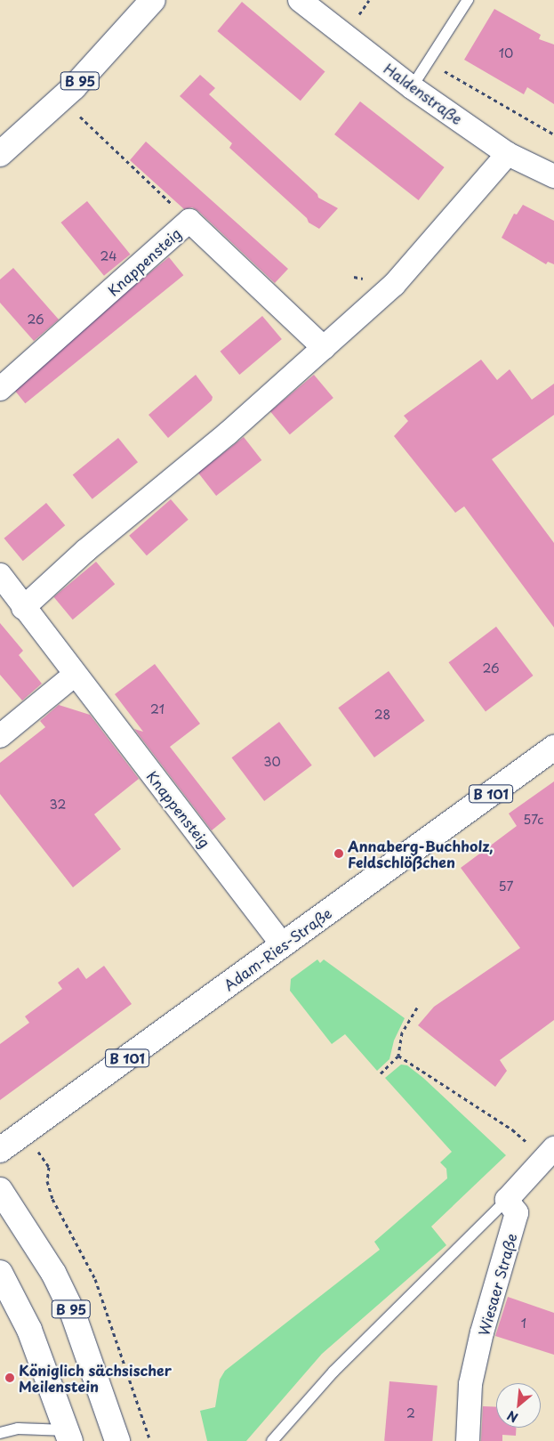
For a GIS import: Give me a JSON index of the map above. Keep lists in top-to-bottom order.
{
  "streets": {
    "main road": ["B 95", "B 101", "Adam-Ries-Straße"],
    "street": ["Haldenstraße", "Knappensteig", "Wiesaer Straße"]
  },
  "crossings": [
    ["Knappensteig", "Adam-Ries-Straße"]
  ],
  "places": ["Annaberg-Buchholz, Feldschlößchen", "Königlich sächsischer Meilenstein"],
  "house_numbers": [
    "10",
    "24",
    "26",
    "26",
    "21",
    "28",
    "30",
    "32",
    "57c",
    "57",
    "1",
    "2"
  ],
  "north": "bottom left"
}
